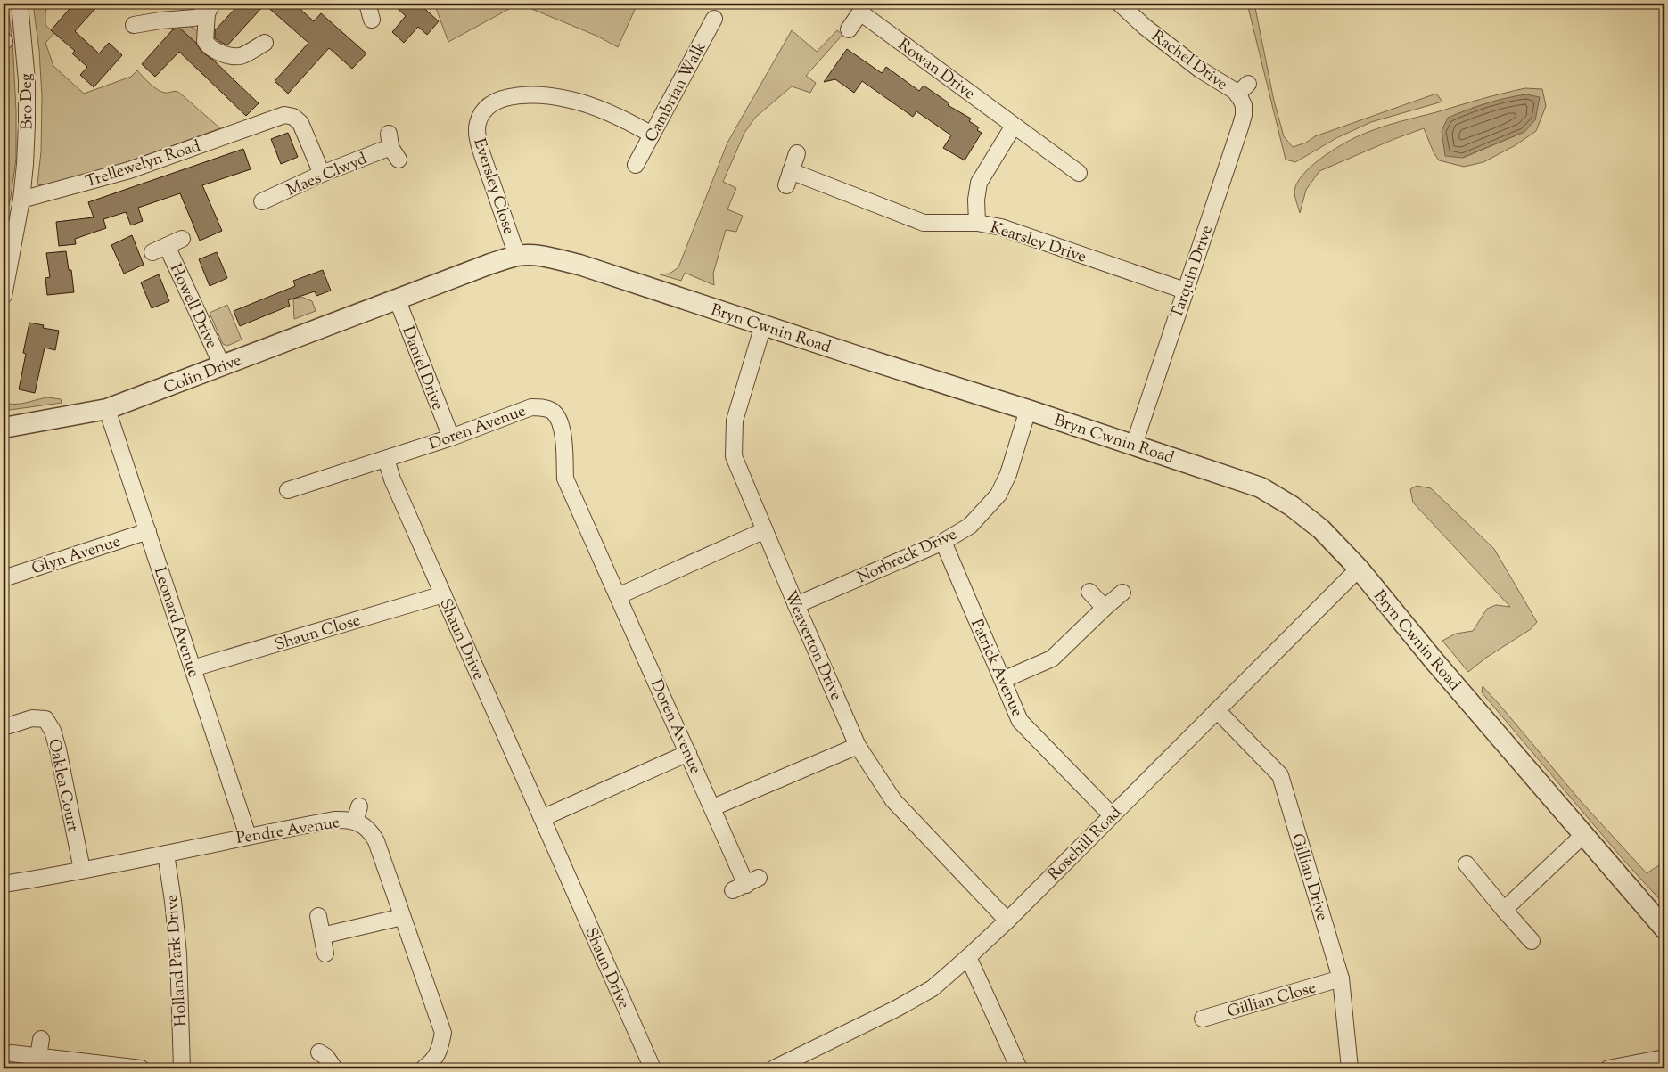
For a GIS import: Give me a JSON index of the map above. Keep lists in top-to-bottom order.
{
  "streets": {
    "street": [
      "Rachel Drive",
      "Rowan Drive",
      "Cambrian Walk",
      "Bro Deg",
      "Trellewelyn Road",
      "Maes Clwyd",
      "Eversley Close",
      "Kearsley Drive",
      "Tarquin Drive",
      "Howell Drive",
      "Bryn Cwnin Road",
      "Daniel Drive",
      "Colin Drive",
      "Doren Avenue",
      "Glyn Avenue",
      "Norbreck Drive",
      "Leonard Avenue",
      "Shaun Close",
      "Shaun Drive",
      "Weaverton Drive",
      "Patrick Avenue",
      "Oaklea Court",
      "Pendre Avenue",
      "Rosehill Road",
      "Gillian Drive",
      "Holland Park Drive",
      "Gillian Close"
    ]
  },
  "crossings": [
    ["Rachel Drive", "Tarquin Drive"],
    ["Cambrian Walk", "Eversley Close"],
    ["Bro Deg", "Trellewelyn Road"],
    ["Trellewelyn Road", "Maes Clwyd"],
    ["Eversley Close", "Bryn Cwnin Road"],
    ["Kearsley Drive", "Tarquin Drive"],
    ["Tarquin Drive", "Bryn Cwnin Road"],
    ["Howell Drive", "Colin Drive"],
    ["Bryn Cwnin Road", "Daniel Drive"],
    ["Bryn Cwnin Road", "Colin Drive"],
    ["Bryn Cwnin Road", "Norbreck Drive"],
    ["Bryn Cwnin Road", "Weaverton Drive"],
    ["Bryn Cwnin Road", "Rosehill Road"],
    ["Daniel Drive", "Colin Drive"],
    ["Daniel Drive", "Doren Avenue"],
    ["Colin Drive", "Leonard Avenue"],
    ["Doren Avenue", "Shaun Drive"],
    ["Glyn Avenue", "Leonard Avenue"],
    ["Norbreck Drive", "Weaverton Drive"],
    ["Norbreck Drive", "Patrick Avenue"],
    ["Leonard Avenue", "Shaun Close"],
    ["Leonard Avenue", "Pendre Avenue"],
    ["Shaun Close", "Shaun Drive"],
    ["Weaverton Drive", "Rosehill Road"],
    ["Patrick Avenue", "Rosehill Road"],
    ["Oaklea Court", "Pendre Avenue"],
    ["Pendre Avenue", "Holland Park Drive"],
    ["Rosehill Road", "Gillian Drive"],
    ["Gillian Drive", "Gillian Close"]
  ]
}
